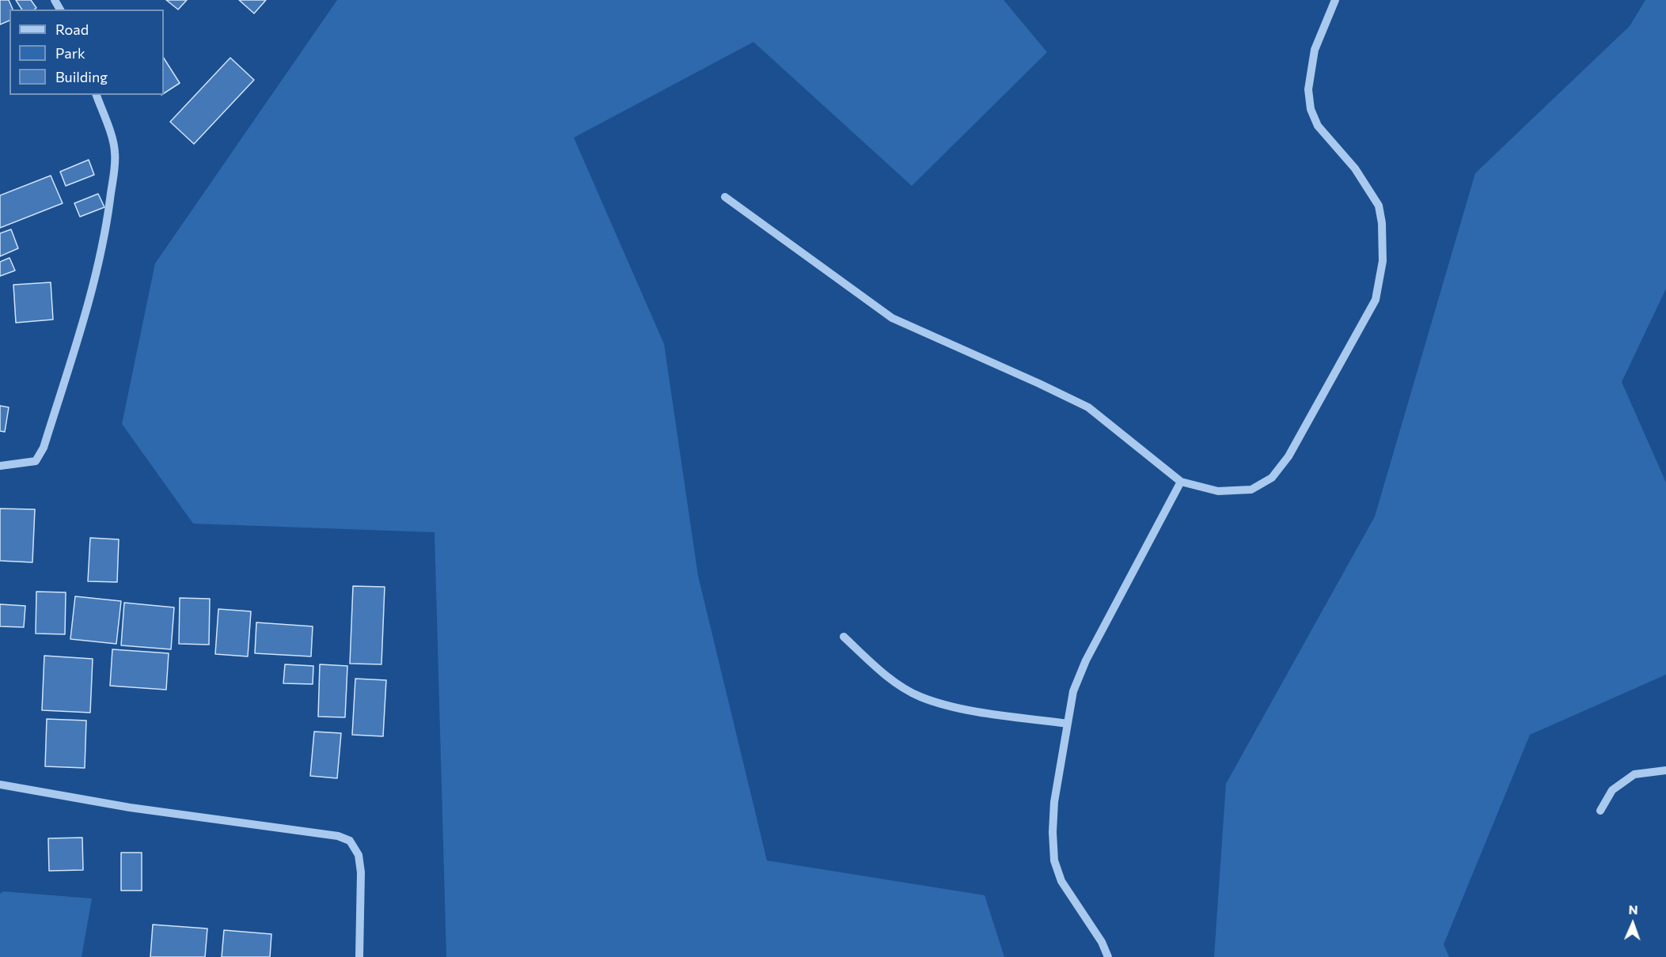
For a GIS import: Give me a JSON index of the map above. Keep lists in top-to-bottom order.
{
  "legend": ["Road", "Park", "Building"],
  "north": "top"
}
